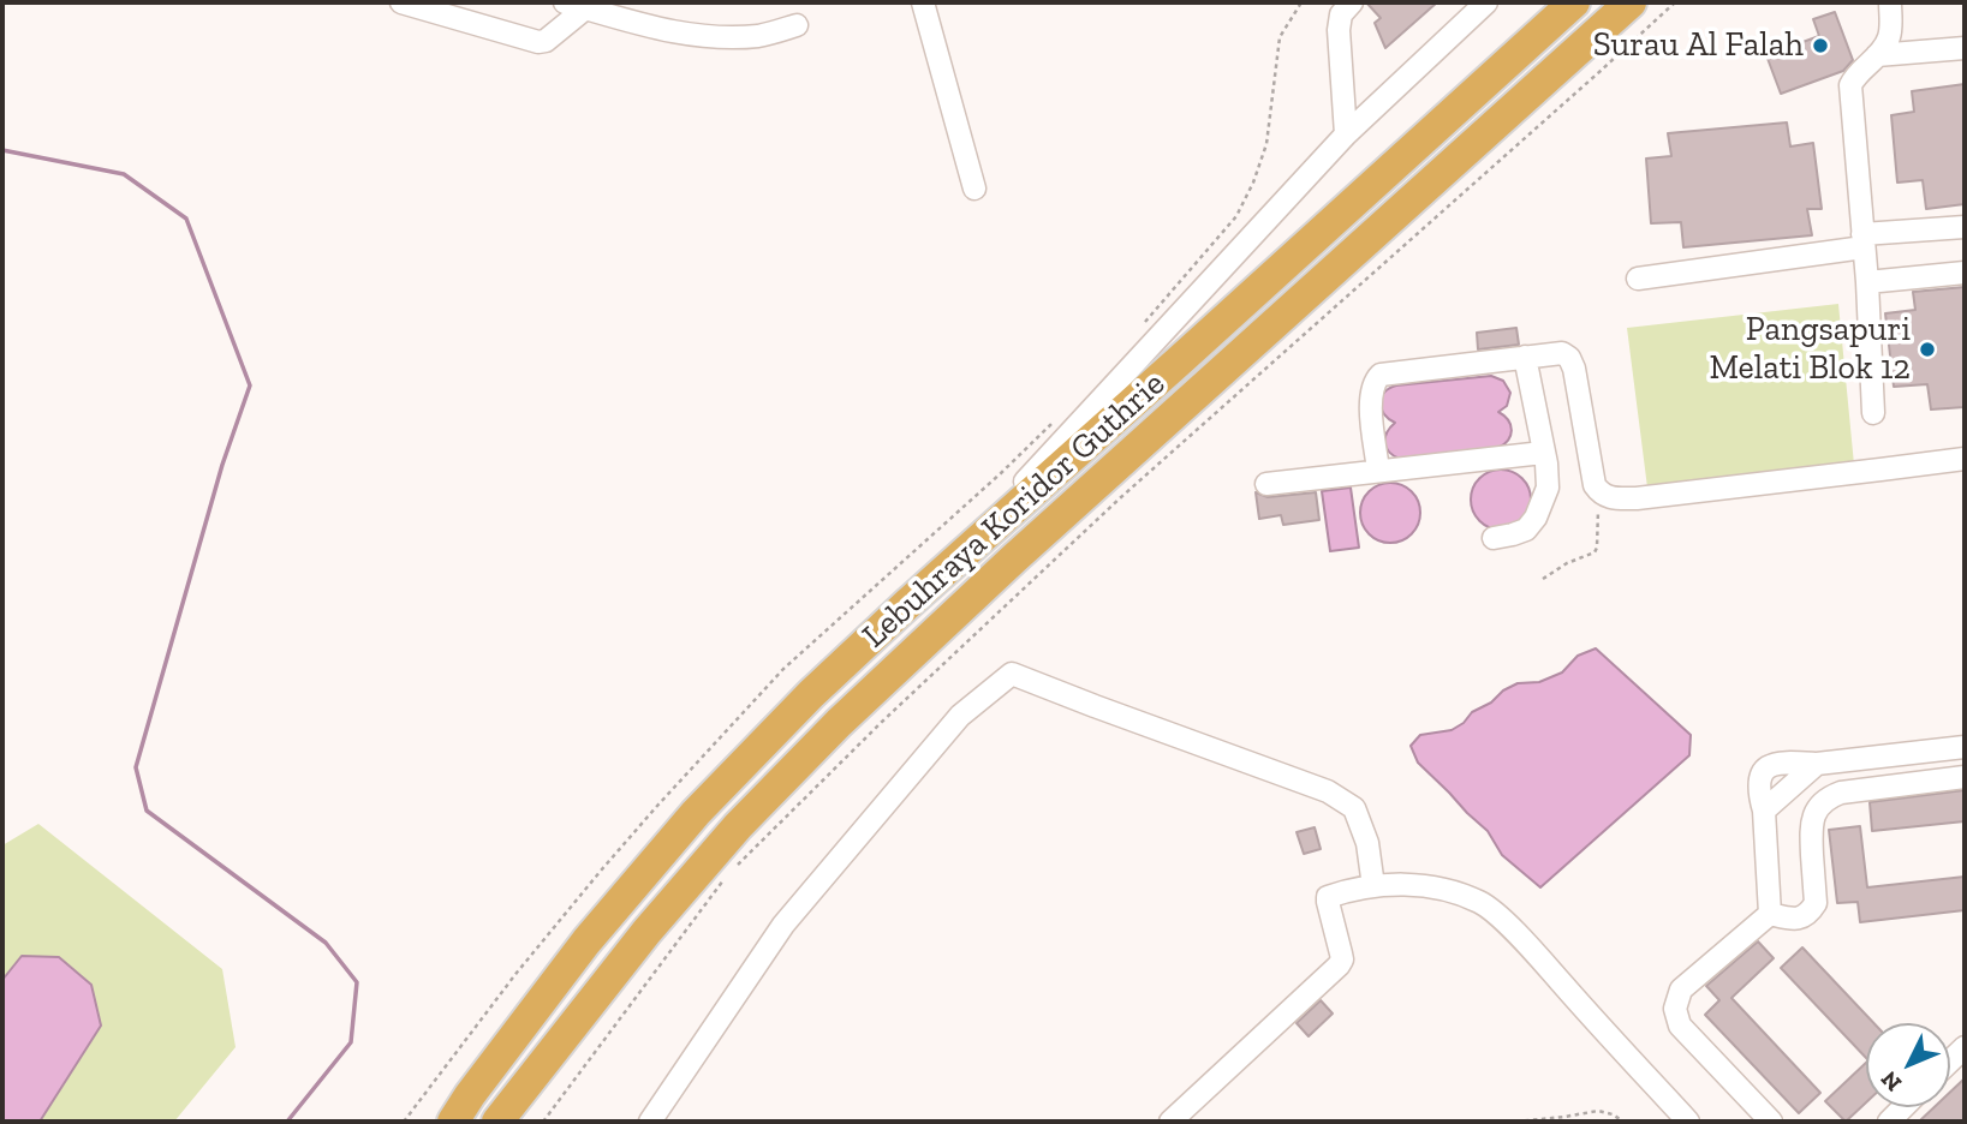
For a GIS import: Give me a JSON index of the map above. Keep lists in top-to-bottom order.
{
  "streets": {
    "highway": ["Lebuhraya Koridor Guthrie"]
  },
  "places": ["Surau Al Falah", "Pangsapuri Melati Blok 12"],
  "north": "bottom left"
}
